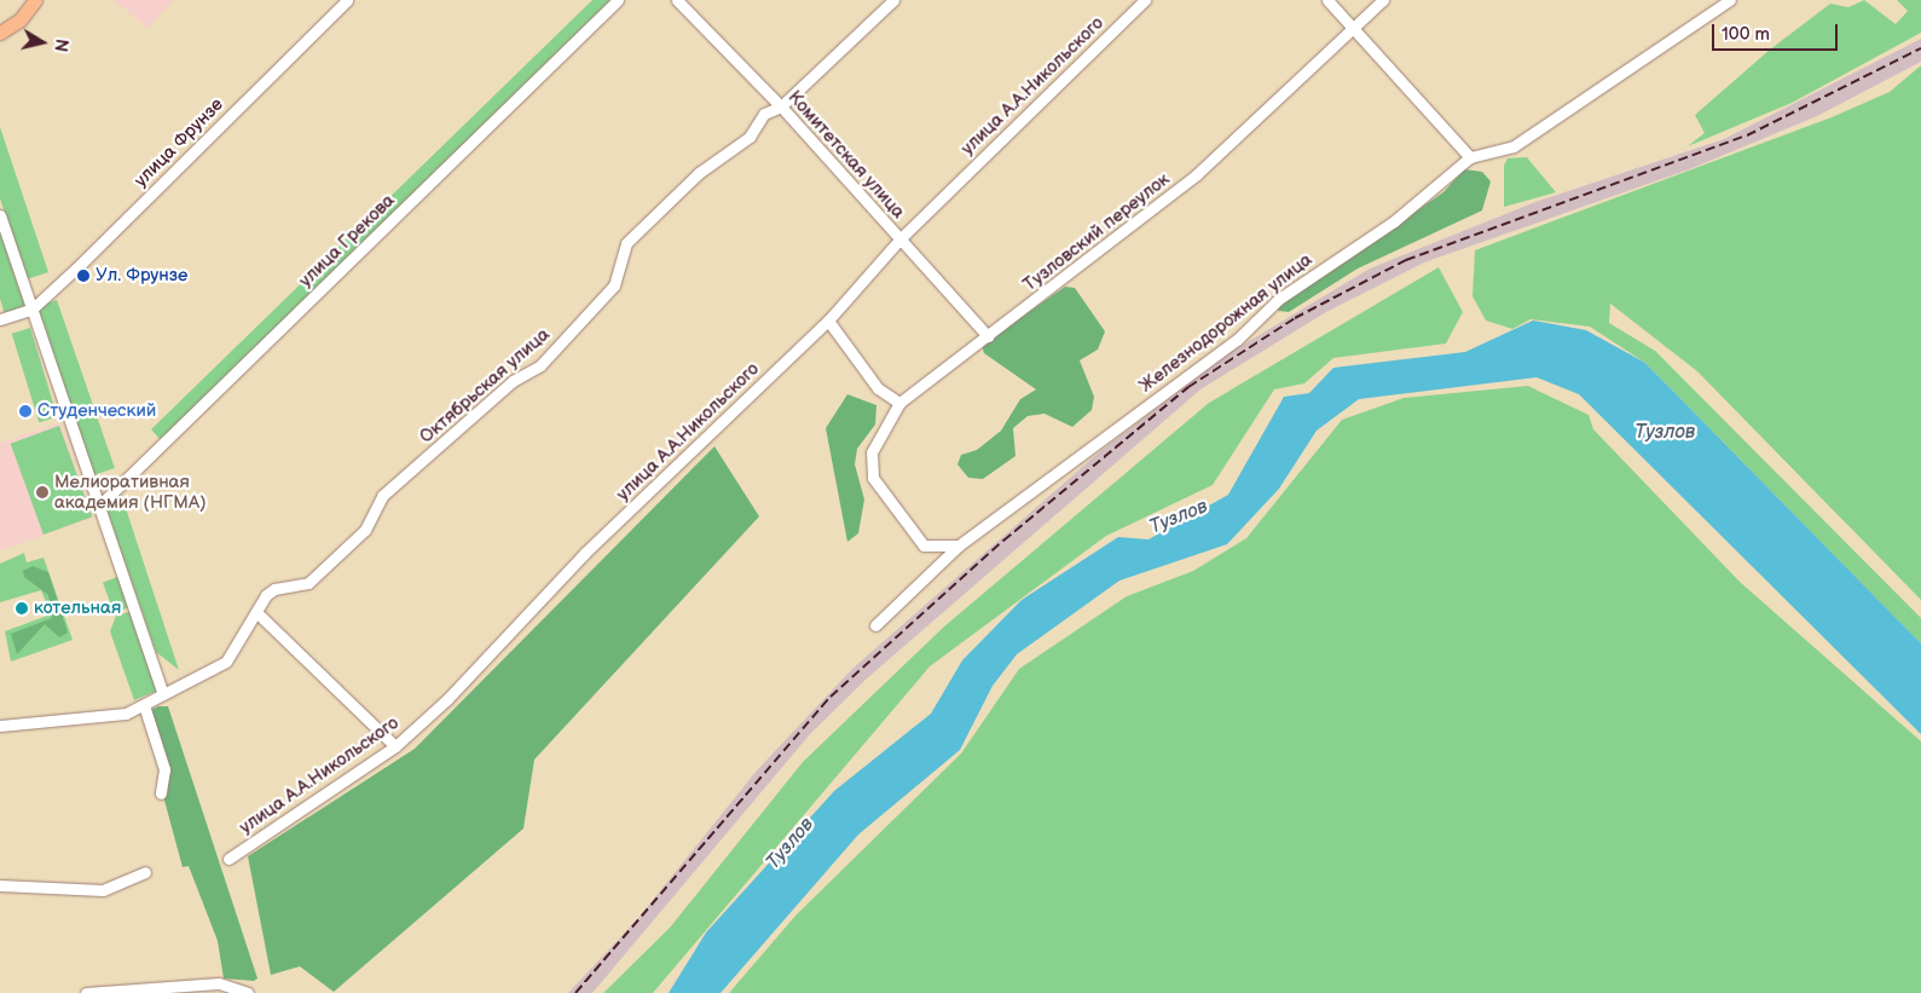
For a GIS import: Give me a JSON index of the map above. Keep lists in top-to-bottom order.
{
  "streets": {
    "street": [
      "улица А.А.Никольского",
      "улица Фрунзе",
      "Комитетская улица",
      "Тузловский переулок",
      "улица Грекова",
      "Железнодорожная улица",
      "Октябрьская улица"
    ]
  },
  "crossings": [
    ["улица А.А.Никольского", "Комитетская улица"],
    ["Комитетская улица", "Тузловский переулок"],
    ["Комитетская улица", "Октябрьская улица"]
  ],
  "water": ["Тузлов"],
  "places": [
    "Ул. Фрунзе",
    "Студенческий",
    "Мелиоративная академия (НГМА)",
    "котельная"
  ],
  "scale_bar": "100 m",
  "north": "right"
}
